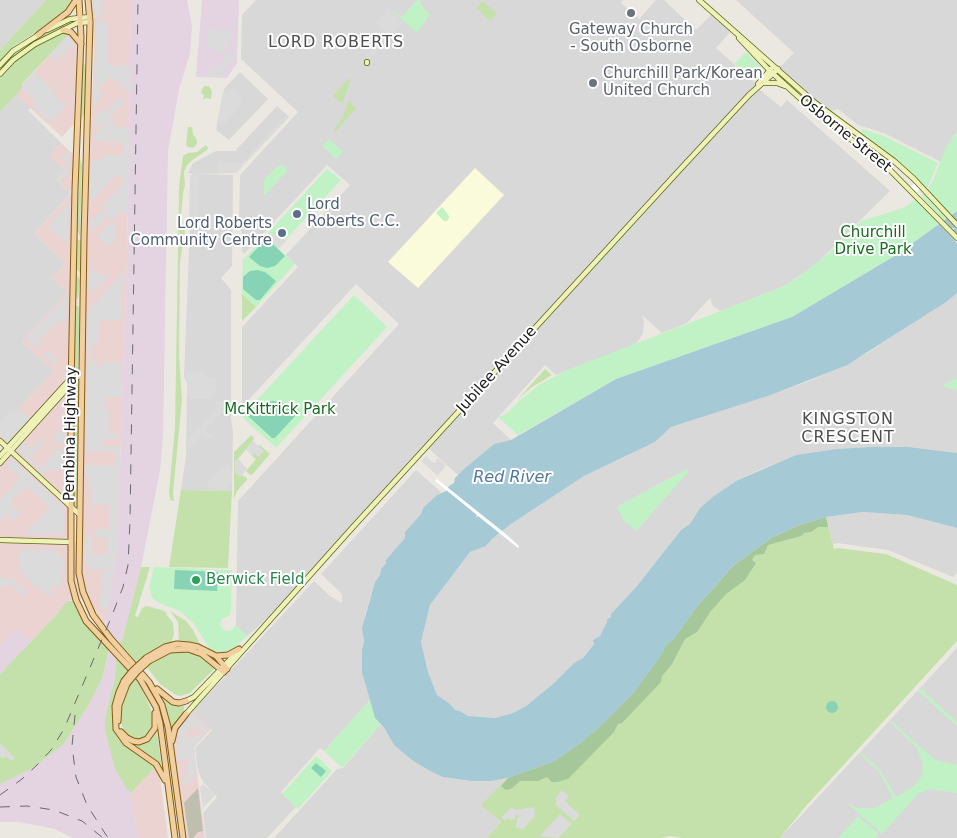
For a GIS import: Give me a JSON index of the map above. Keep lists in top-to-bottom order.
{
  "streets": {
    "main road": ["Osborne Street", "Jubilee Avenue", "Pembina Highway"]
  },
  "crossings": [
    ["Osborne Street", "Jubilee Avenue"]
  ],
  "districts": ["LORD ROBERTS", "KINGSTON CRESCENT"],
  "water": ["Red River"],
  "parks": ["Churchill Drive Park", "McKittrick Park"],
  "places": [
    "Gateway Church - South Osborne",
    "Churchill Park/Korean United Church",
    "Lord Roberts C.C.",
    "Lord Roberts Community Centre",
    "Berwick Field"
  ]
}
